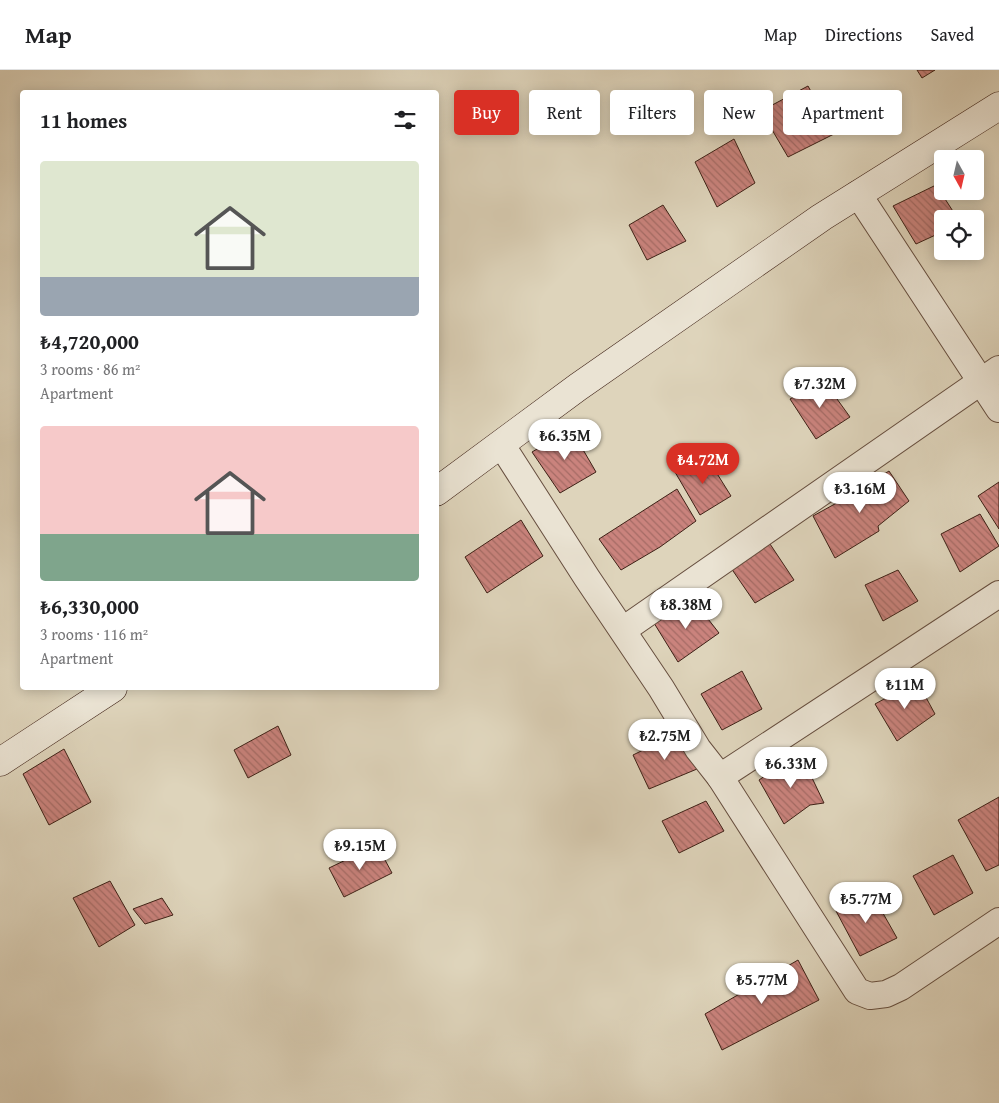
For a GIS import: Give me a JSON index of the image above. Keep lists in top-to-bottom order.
{
  "north": "bottom",
  "page": {
    "header": "Map",
    "nav": ["Map", "Directions", "Saved"],
    "chip": [
      "Buy",
      "Rent",
      "Filters",
      "New",
      "Apartment"
    ],
    "heading": "11 homes",
    "list": [
      {
        "name": "₺4,720,000",
        "note": "3 rooms · 86 m² · Apartment"
      },
      {
        "name": "₺6,330,000",
        "note": "3 rooms · 116 m² · Apartment"
      }
    ],
    "price": [
      "₺7.32M",
      "₺6.35M",
      "₺4.72M",
      "₺3.16M",
      "₺8.38M",
      "₺11M",
      "₺2.75M",
      "₺6.33M",
      "₺9.15M",
      "₺5.77M",
      "₺5.77M"
    ]
  }
}
